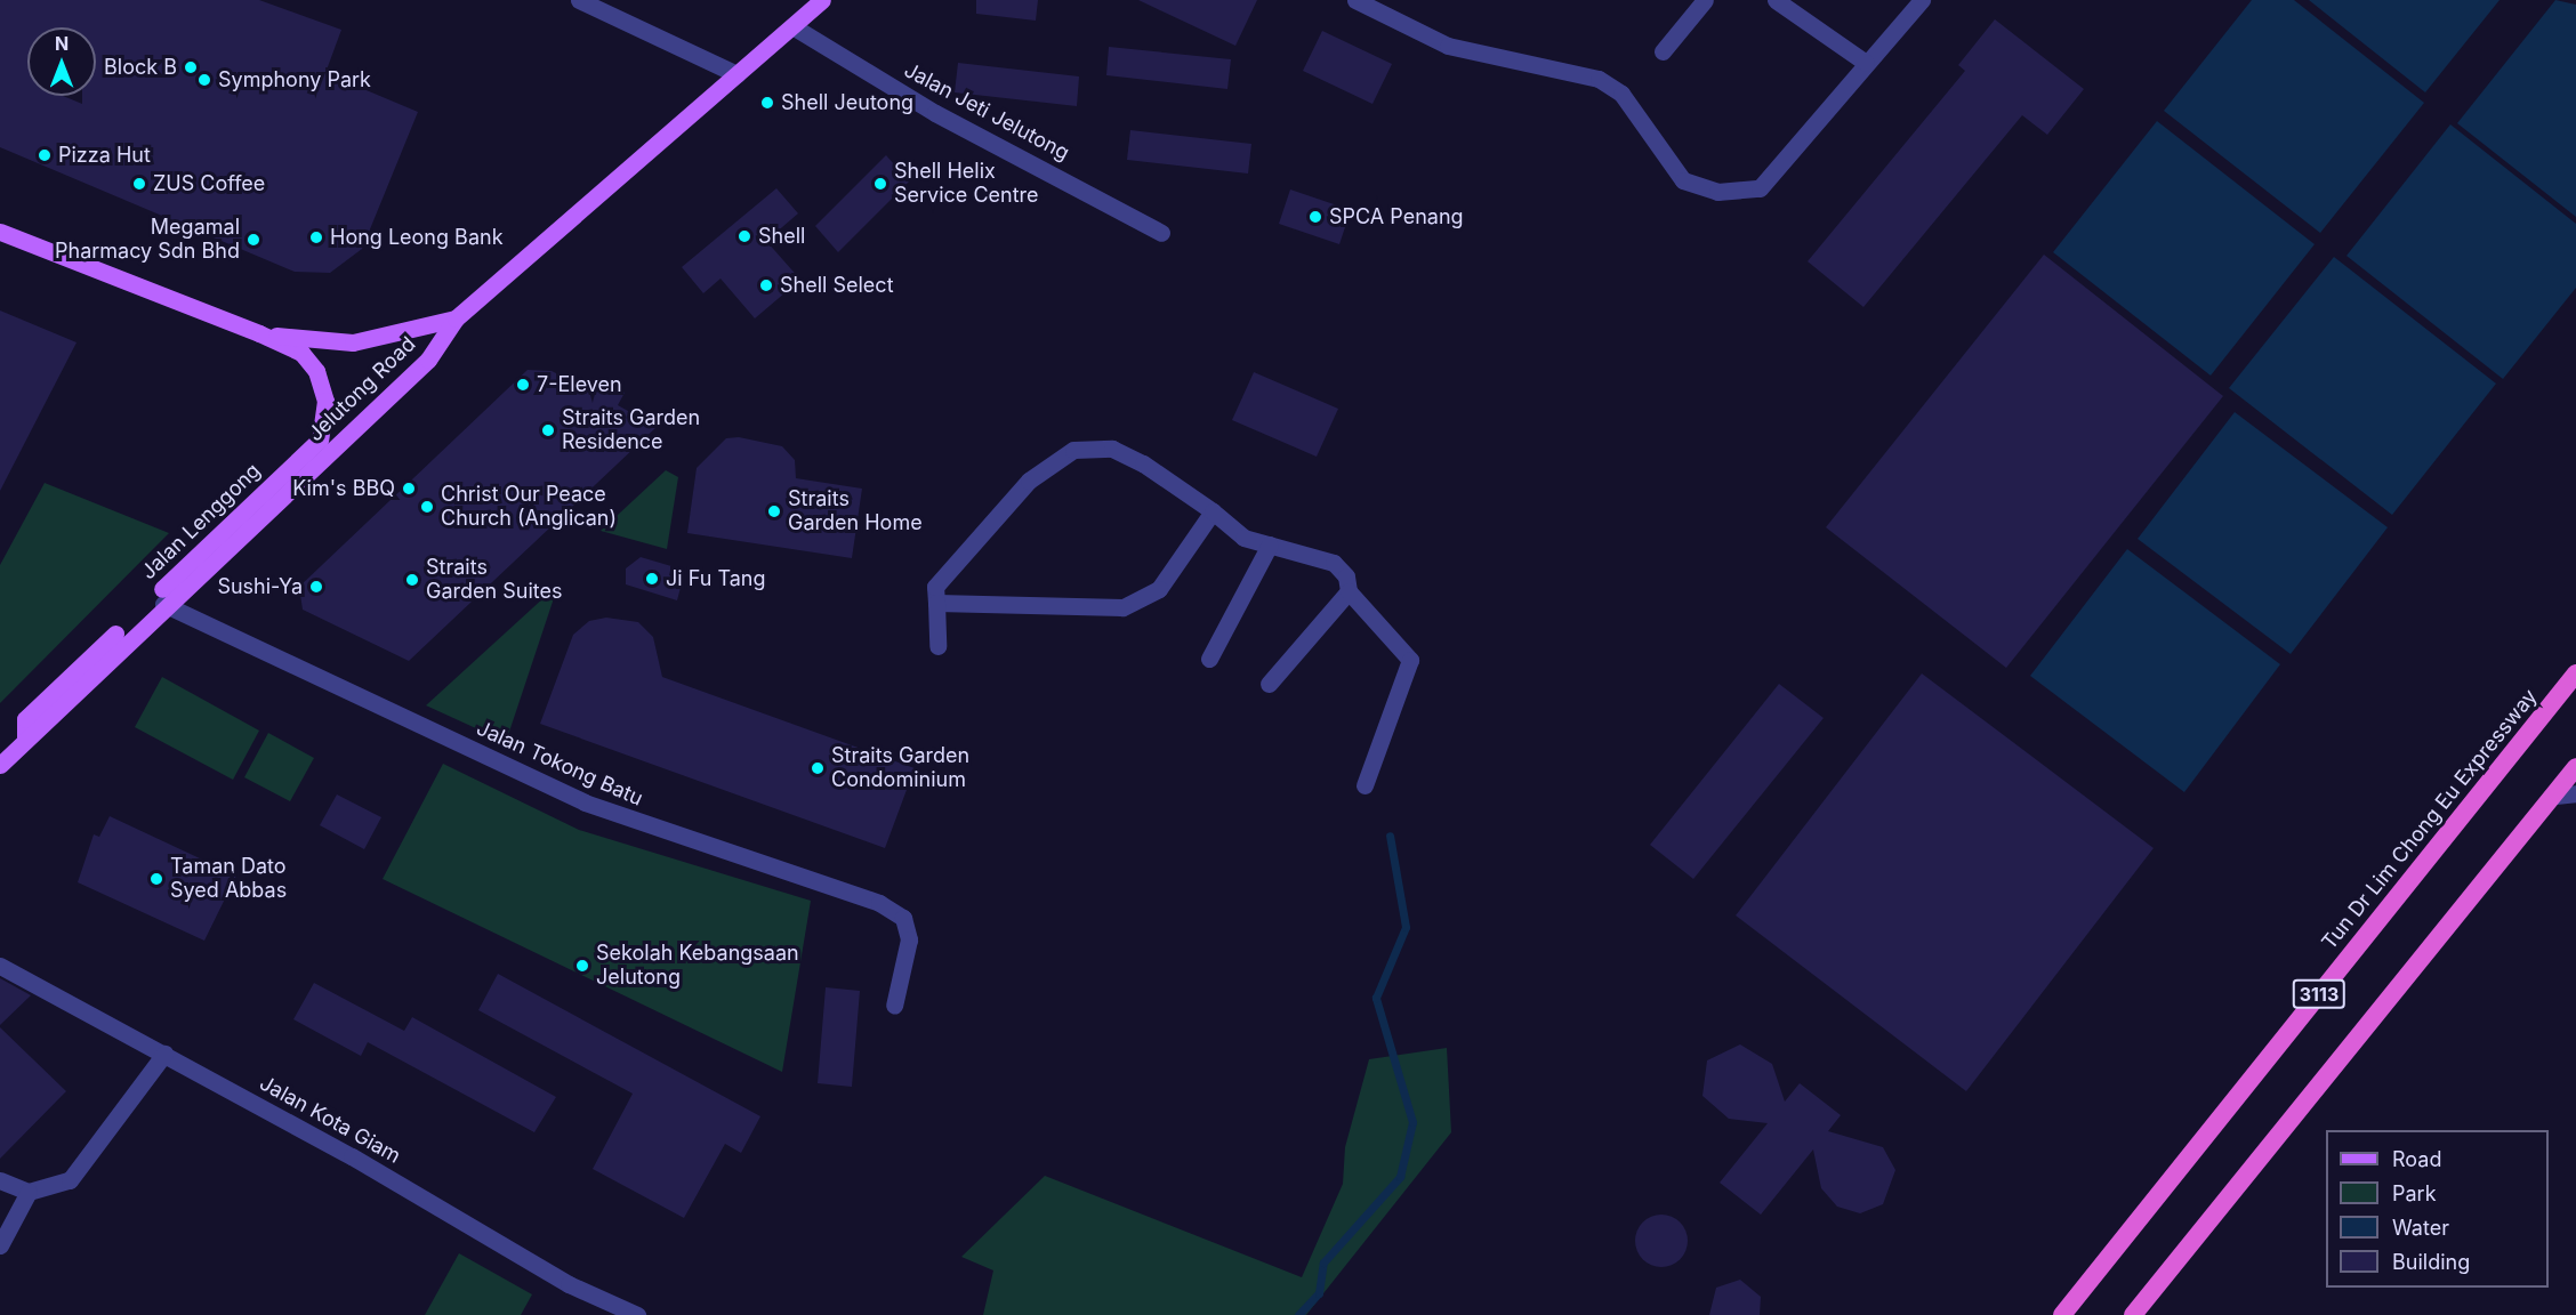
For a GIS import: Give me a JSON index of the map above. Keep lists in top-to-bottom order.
{
  "streets": {
    "highway": ["Tun Dr Lim Chong Eu Expressway", "3113"],
    "main road": ["Jelutong Road", "Jalan Lenggong"],
    "street": ["Jalan Jeti Jelutong", "Jalan Tokong Batu", "Jalan Kota Giam"]
  },
  "crossings": [
    ["Jalan Jeti Jelutong", "Jelutong Road"],
    ["Jelutong Road", "Jalan Lenggong"],
    ["Jelutong Road", "Jalan Tokong Batu"]
  ],
  "places": [
    "Block B",
    "Symphony Park",
    "Shell Jeutong",
    "Pizza Hut",
    "ZUS Coffee",
    "Shell Helix Service Centre",
    "SPCA Penang",
    "Shell",
    "Hong Leong Bank",
    "Megamal Pharmacy Sdn Bhd",
    "Shell Select",
    "7-Eleven",
    "Straits Garden Residence",
    "Kim's BBQ",
    "Christ Our Peace Church (Anglican)",
    "Straits Garden Home",
    "Ji Fu Tang",
    "Straits Garden Suites",
    "Sushi-Ya",
    "Straits Garden Condominium",
    "Taman Dato Syed Abbas",
    "Sekolah Kebangsaan Jelutong"
  ],
  "legend": [
    "Road",
    "Park",
    "Water",
    "Building"
  ],
  "north": "top"
}
